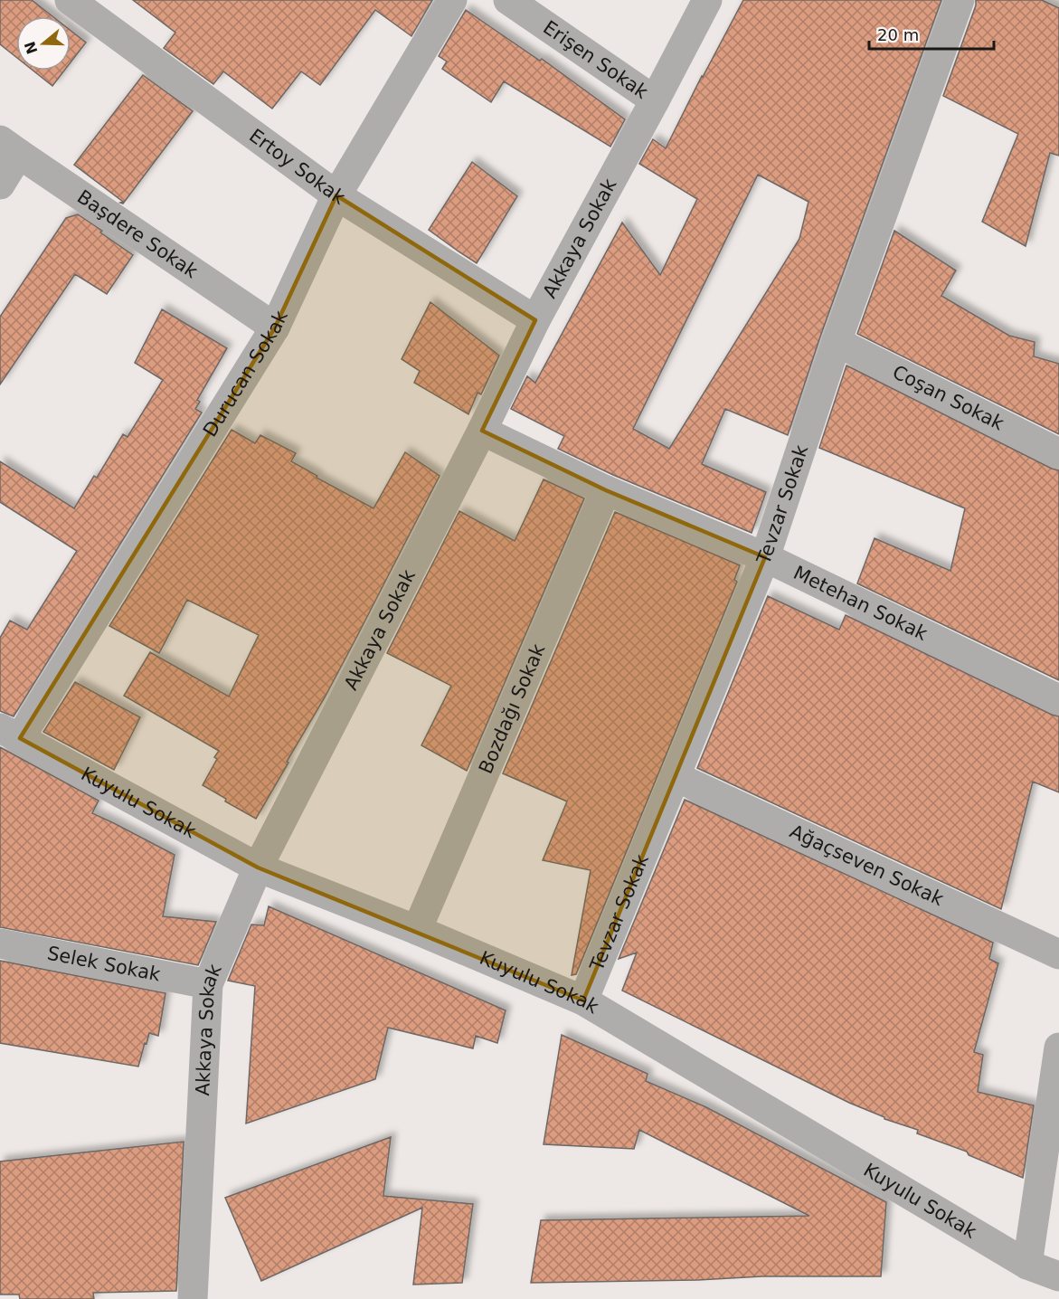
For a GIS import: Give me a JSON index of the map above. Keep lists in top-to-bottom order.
{
  "streets": {
    "street": [
      "Erişen Sokak",
      "Ertoy Sokak",
      "Başdere Sokak",
      "Akkaya Sokak",
      "Durucan Sokak",
      "Coşan Sokak",
      "Tevzar Sokak",
      "Metehan Sokak",
      "Bozdağı Sokak",
      "Kuyulu Sokak",
      "Ağaçseven Sokak",
      "Selek Sokak"
    ]
  },
  "crossings": [
    ["Erişen Sokak", "Akkaya Sokak"],
    ["Ertoy Sokak", "Akkaya Sokak"],
    ["Ertoy Sokak", "Durucan Sokak"],
    ["Başdere Sokak", "Durucan Sokak"],
    ["Akkaya Sokak", "Metehan Sokak"],
    ["Akkaya Sokak", "Kuyulu Sokak"],
    ["Akkaya Sokak", "Selek Sokak"],
    ["Durucan Sokak", "Kuyulu Sokak"],
    ["Coşan Sokak", "Tevzar Sokak"],
    ["Tevzar Sokak", "Metehan Sokak"],
    ["Tevzar Sokak", "Kuyulu Sokak"],
    ["Tevzar Sokak", "Ağaçseven Sokak"],
    ["Metehan Sokak", "Bozdağı Sokak"],
    ["Bozdağı Sokak", "Kuyulu Sokak"]
  ],
  "scale_bar": "20 m",
  "north": "left"
}
